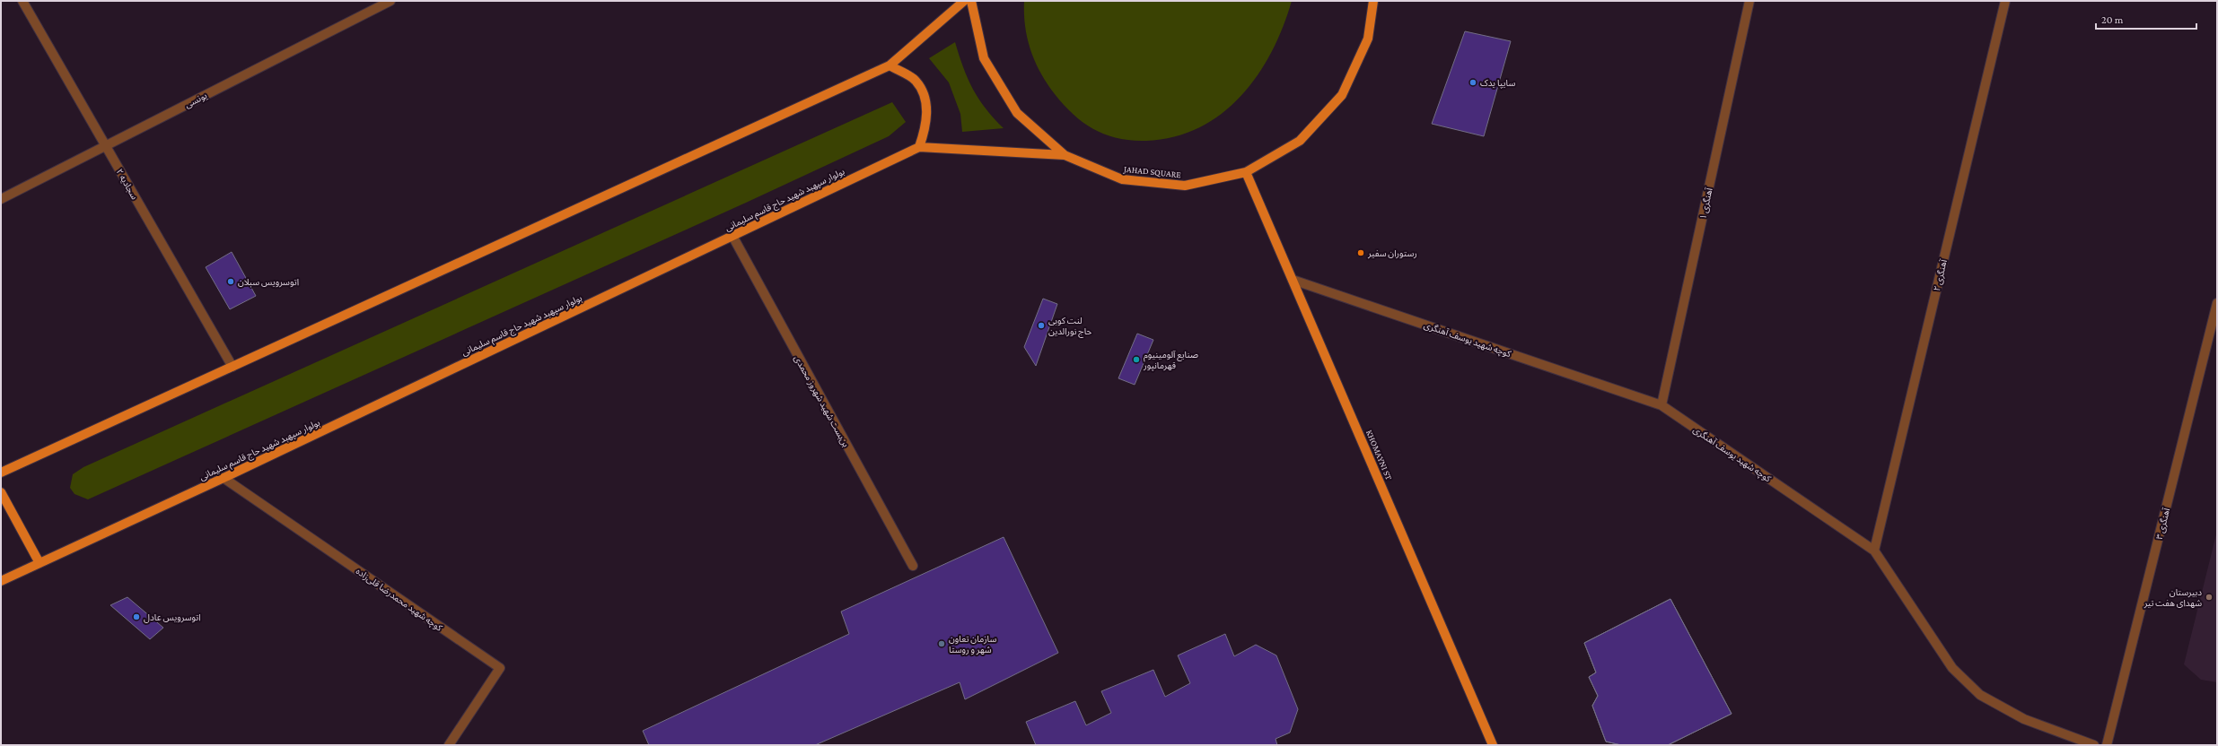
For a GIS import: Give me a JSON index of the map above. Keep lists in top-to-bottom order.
{
  "streets": {
    "main road": ["JAHAD SQUARE", "بولوار سپهبد شهید حاج قاسم سلیمانی", "KHOMAYNI ST"],
    "street": [
      "یونسی",
      "سجادیه ۲",
      "آهنگری ۱",
      "آهنگری ۲",
      "کوچه شهید یوسف آهنگری",
      "بن‌بست شهید شهروز محمدی",
      "آهنگری ۳",
      "کوچه شهید محمدرضا قلی‌زاده"
    ]
  },
  "crossings": [
    ["یونسی", "سجادیه ۲"],
    ["JAHAD SQUARE", "بولوار سپهبد شهید حاج قاسم سلیمانی"],
    ["JAHAD SQUARE", "KHOMAYNI ST"],
    ["بولوار سپهبد شهید حاج قاسم سلیمانی", "بن‌بست شهید شهروز محمدی"],
    ["بولوار سپهبد شهید حاج قاسم سلیمانی", "کوچه شهید محمدرضا قلی‌زاده"],
    ["آهنگری ۱", "کوچه شهید یوسف آهنگری"],
    ["آهنگری ۲", "کوچه شهید یوسف آهنگری"],
    ["کوچه شهید یوسف آهنگری", "KHOMAYNI ST"]
  ],
  "places": [
    "سایپا یدک",
    "رستوران سفیر",
    "اتوسرویس سبلان",
    "لنت کوبی حاج نورالدین",
    "صنایع آلومینیوم قهرمانپور",
    "دبیرستان شهدای هفت تیر",
    "اتوسرویس عادل",
    "سازمان تعاون شهر و روستا"
  ],
  "scale_bar": "20 m"
}
